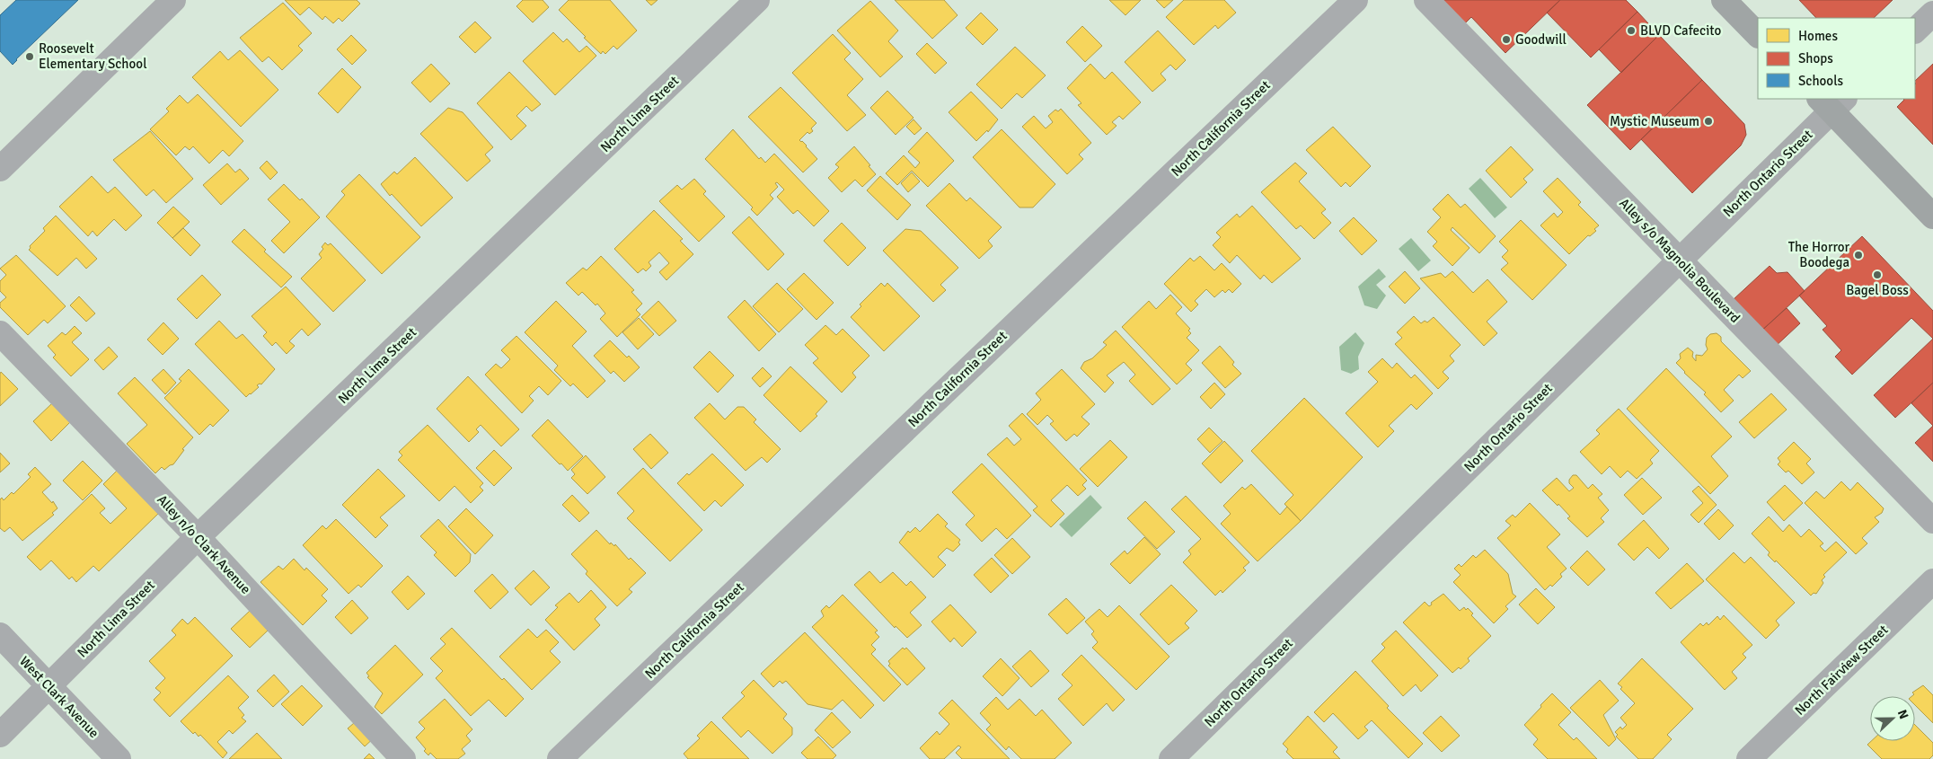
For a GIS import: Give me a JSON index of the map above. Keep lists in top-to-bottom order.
{
  "streets": {
    "street": [
      "North Lima Street",
      "North California Street",
      "North Ontario Street",
      "Alley s/o Magnolia Boulevard",
      "Alley n/o Clark Avenue",
      "North Fairview Street",
      "West Clark Avenue"
    ]
  },
  "crossings": [
    ["North Lima Street", "Alley n/o Clark Avenue"],
    ["North Lima Street", "West Clark Avenue"],
    ["North Ontario Street", "Alley s/o Magnolia Boulevard"]
  ],
  "places": [
    "BLVD Cafecito",
    "Goodwill",
    "Roosevelt Elementary School",
    "Mystic Museum",
    "The Horror Boodega",
    "Bagel Boss"
  ],
  "legend": ["Homes", "Shops", "Schools"],
  "north": "right"
}
